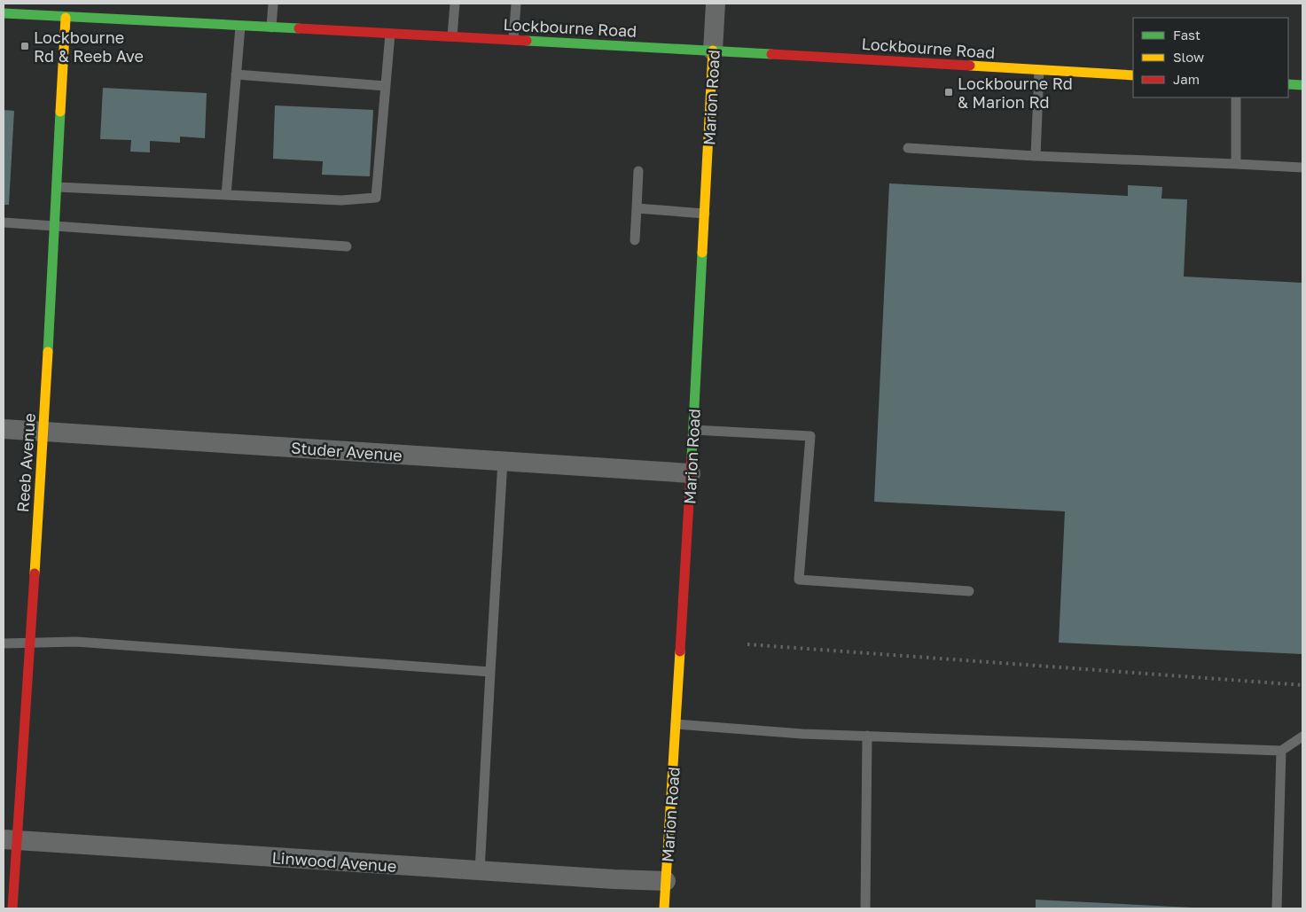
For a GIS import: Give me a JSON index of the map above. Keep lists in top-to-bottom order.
{
  "streets": {
    "street": [
      "Lockbourne Road",
      "Marion Road",
      "Studer Avenue",
      "Reeb Avenue",
      "Linwood Avenue"
    ]
  },
  "crossings": [
    ["Lockbourne Road", "Marion Road"],
    ["Lockbourne Road", "Reeb Avenue"],
    ["Marion Road", "Studer Avenue"],
    ["Marion Road", "Linwood Avenue"],
    ["Studer Avenue", "Reeb Avenue"],
    ["Reeb Avenue", "Linwood Avenue"]
  ],
  "places": {
    "transit": ["Lockbourne Rd & Reeb Ave", "Lockbourne Rd & Marion Rd"]
  },
  "legend": ["Fast", "Slow", "Jam"]
}
